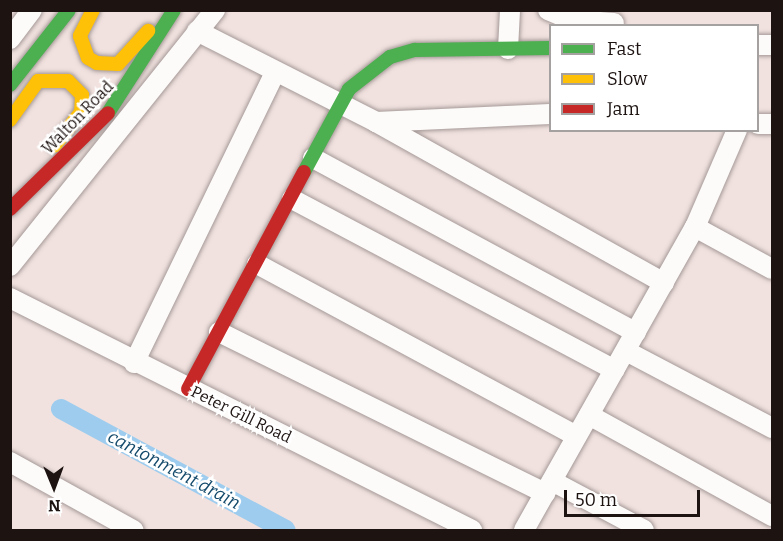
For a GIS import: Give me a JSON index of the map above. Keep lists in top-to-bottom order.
{
  "streets": {
    "main road": ["Walton Road"],
    "street": ["Peter Gill Road"]
  },
  "water": ["cantonment drain"],
  "legend": ["Fast", "Slow", "Jam"],
  "scale_bar": "50 m",
  "north": "bottom"
}
